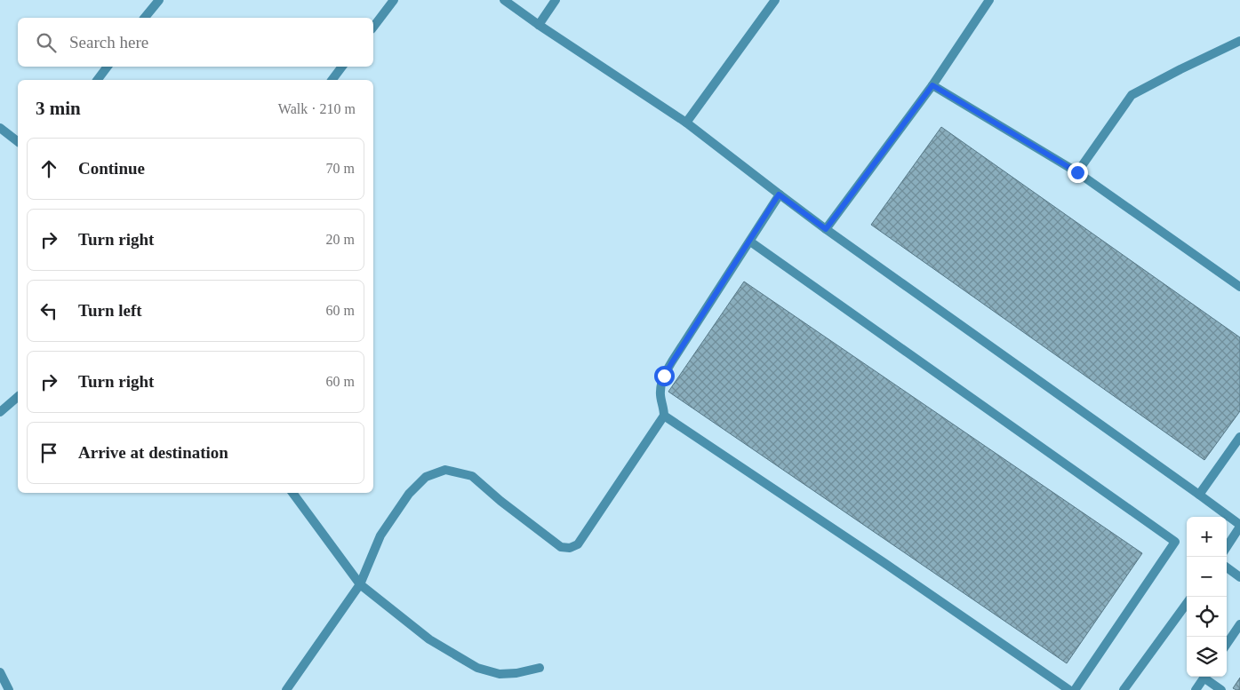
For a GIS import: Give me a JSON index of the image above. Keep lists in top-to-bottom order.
{
  "page": {
    "search": "Search here",
    "heading": ["3 min", "Walk · 210 m"],
    "list": [
      ["Continue", "70 m"],
      ["Turn right", "20 m"],
      ["Turn left", "60 m"],
      ["Turn right", "60 m"],
      "Arrive at destination"
    ],
    "map_buttons": ["+", "−"]
  }
}
